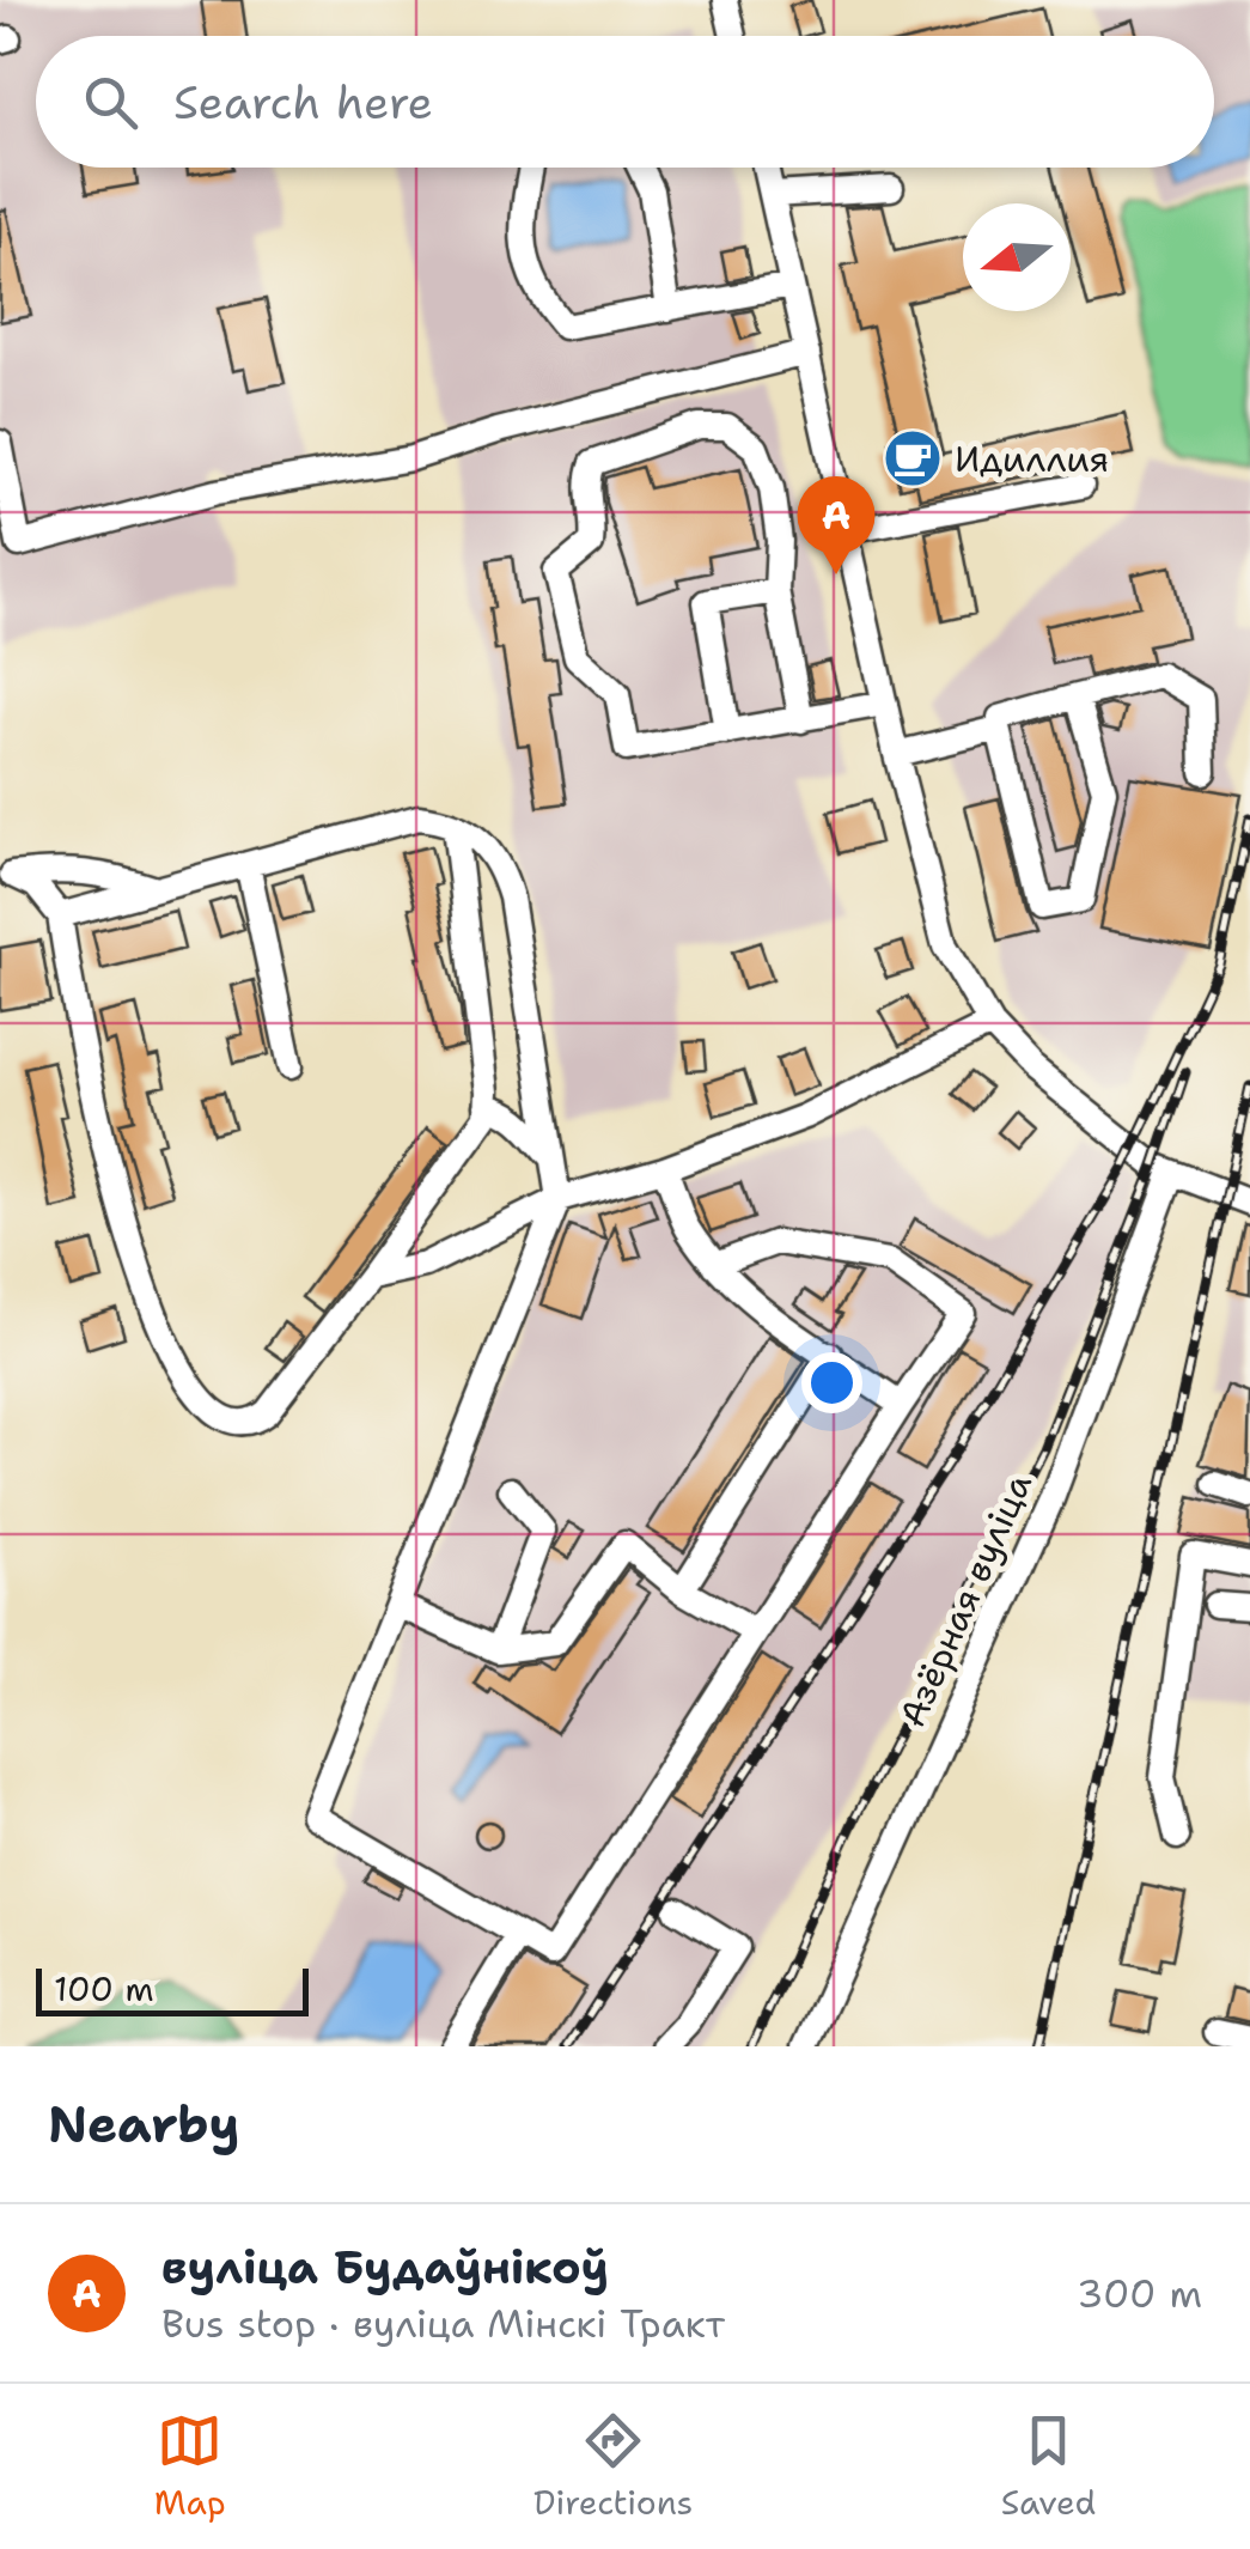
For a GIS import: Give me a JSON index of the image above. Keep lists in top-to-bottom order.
{
  "streets": {
    "street": ["Азёрная вуліца"]
  },
  "places": {
    "cafe": ["Идиллия"]
  },
  "scale_bar": "100 m",
  "north": "left",
  "page": {
    "search": "Search here",
    "pins": "A",
    "scale": "100 m",
    "heading": "Nearby",
    "list": [
      {
        "mark": "A",
        "name": "вуліца Будаўнікоў",
        "note": "Bus stop · вуліца Мінскі Тракт",
        "value": "300 m"
      }
    ],
    "nav": ["Map", "Directions", "Saved"]
  }
}
